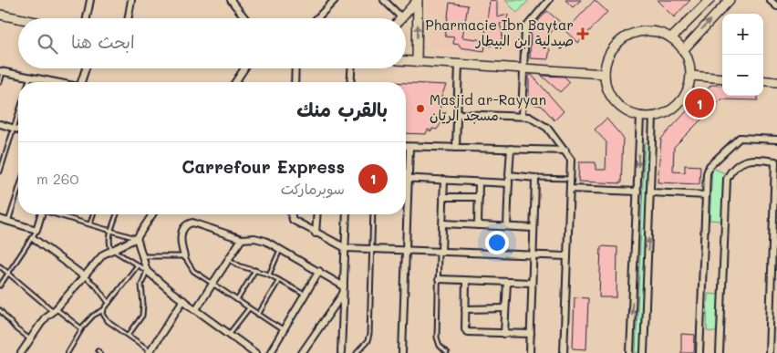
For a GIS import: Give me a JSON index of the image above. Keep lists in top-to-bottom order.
{
  "places": {
    "health": ["Pharmacie Ibn Baytar صيدلية ابن البيطار"],
    "other": ["Masjid ar-Rayyan مسجد الريّان"]
  },
  "page": {
    "map_buttons": ["+", "−"],
    "search": "ابحث هنا",
    "heading": "بالقرب منك",
    "pins": "1",
    "list": [
      {
        "mark": "1",
        "name": "Carrefour Express",
        "note": "سوبرماركت",
        "value": "260 m"
      }
    ]
  }
}
